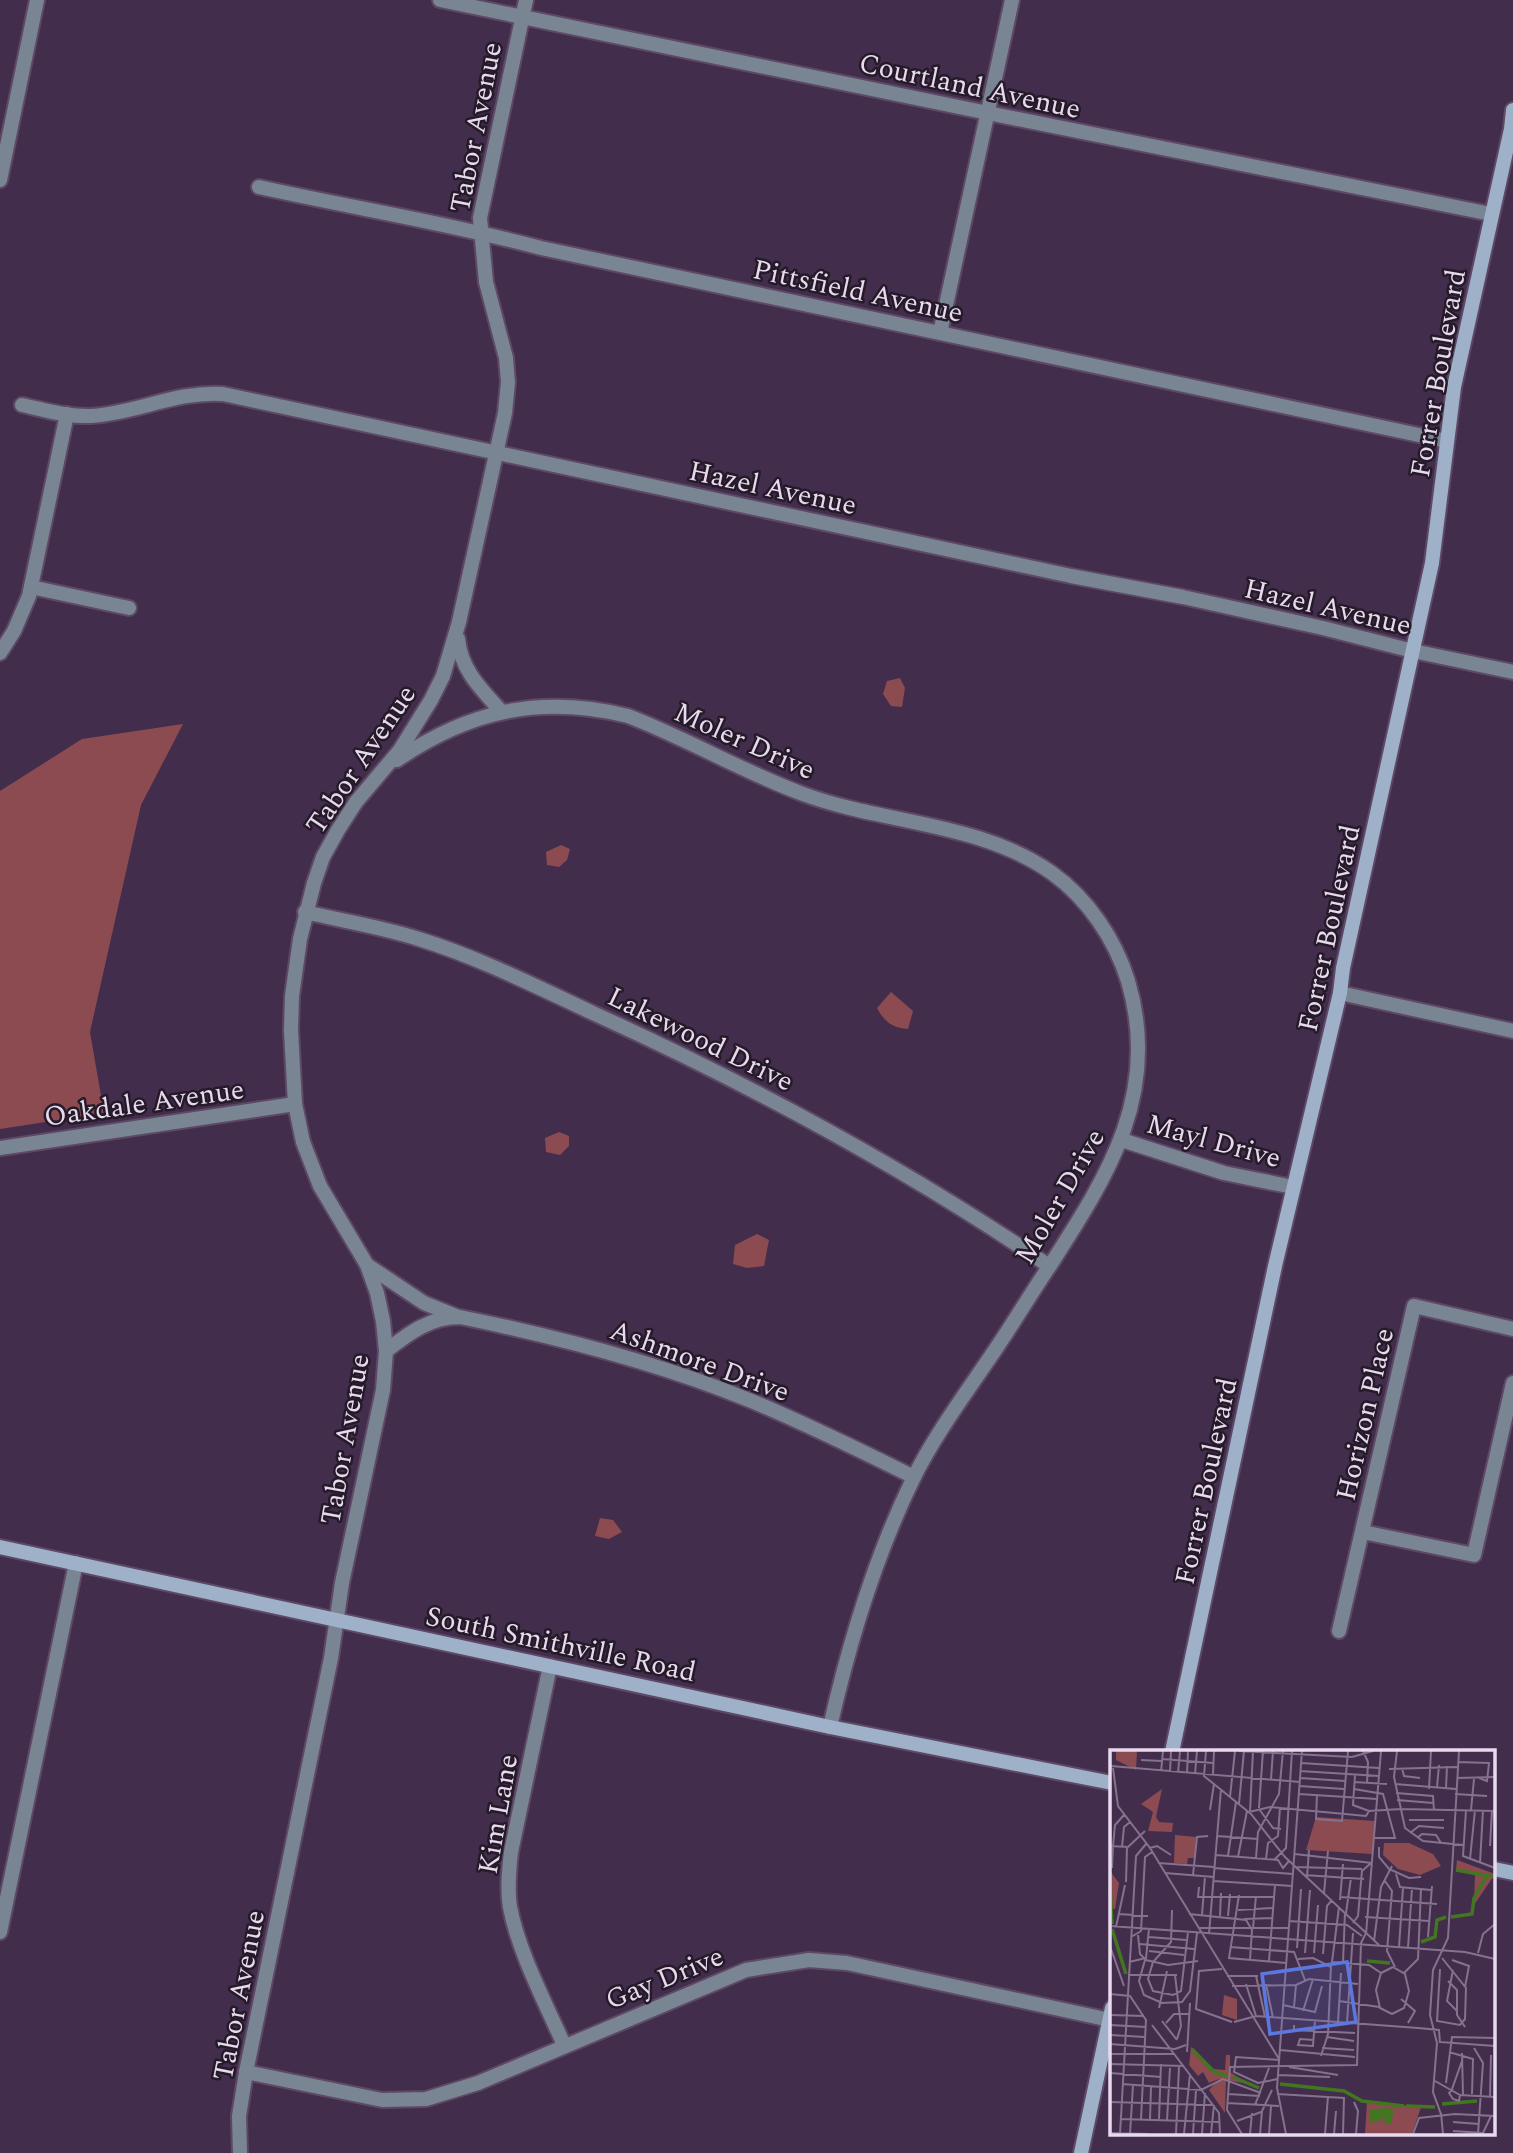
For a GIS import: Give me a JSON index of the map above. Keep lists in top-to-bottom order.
{
  "streets": {
    "street": [
      "Courtland Avenue",
      "Tabor Avenue",
      "Pittsfield Avenue",
      "Forrer Boulevard",
      "Hazel Avenue",
      "Moler Drive",
      "Lakewood Drive",
      "Oakdale Avenue",
      "Mayl Drive",
      "Ashmore Drive",
      "Horizon Place",
      "South Smithville Road",
      "Kim Lane",
      "Gay Drive"
    ]
  },
  "crossings": [
    ["Courtland Avenue", "Tabor Avenue"],
    ["Courtland Avenue", "Forrer Boulevard"],
    ["Tabor Avenue", "Pittsfield Avenue"],
    ["Tabor Avenue", "Hazel Avenue"],
    ["Tabor Avenue", "Moler Drive"],
    ["Tabor Avenue", "Lakewood Drive"],
    ["Tabor Avenue", "Oakdale Avenue"],
    ["Tabor Avenue", "Ashmore Drive"],
    ["Tabor Avenue", "South Smithville Road"],
    ["Tabor Avenue", "Gay Drive"],
    ["Pittsfield Avenue", "Forrer Boulevard"],
    ["Forrer Boulevard", "Hazel Avenue"],
    ["Forrer Boulevard", "Mayl Drive"],
    ["Moler Drive", "Lakewood Drive"],
    ["Moler Drive", "Mayl Drive"],
    ["Moler Drive", "Ashmore Drive"],
    ["Moler Drive", "South Smithville Road"],
    ["South Smithville Road", "Kim Lane"],
    ["Kim Lane", "Gay Drive"]
  ]
}
